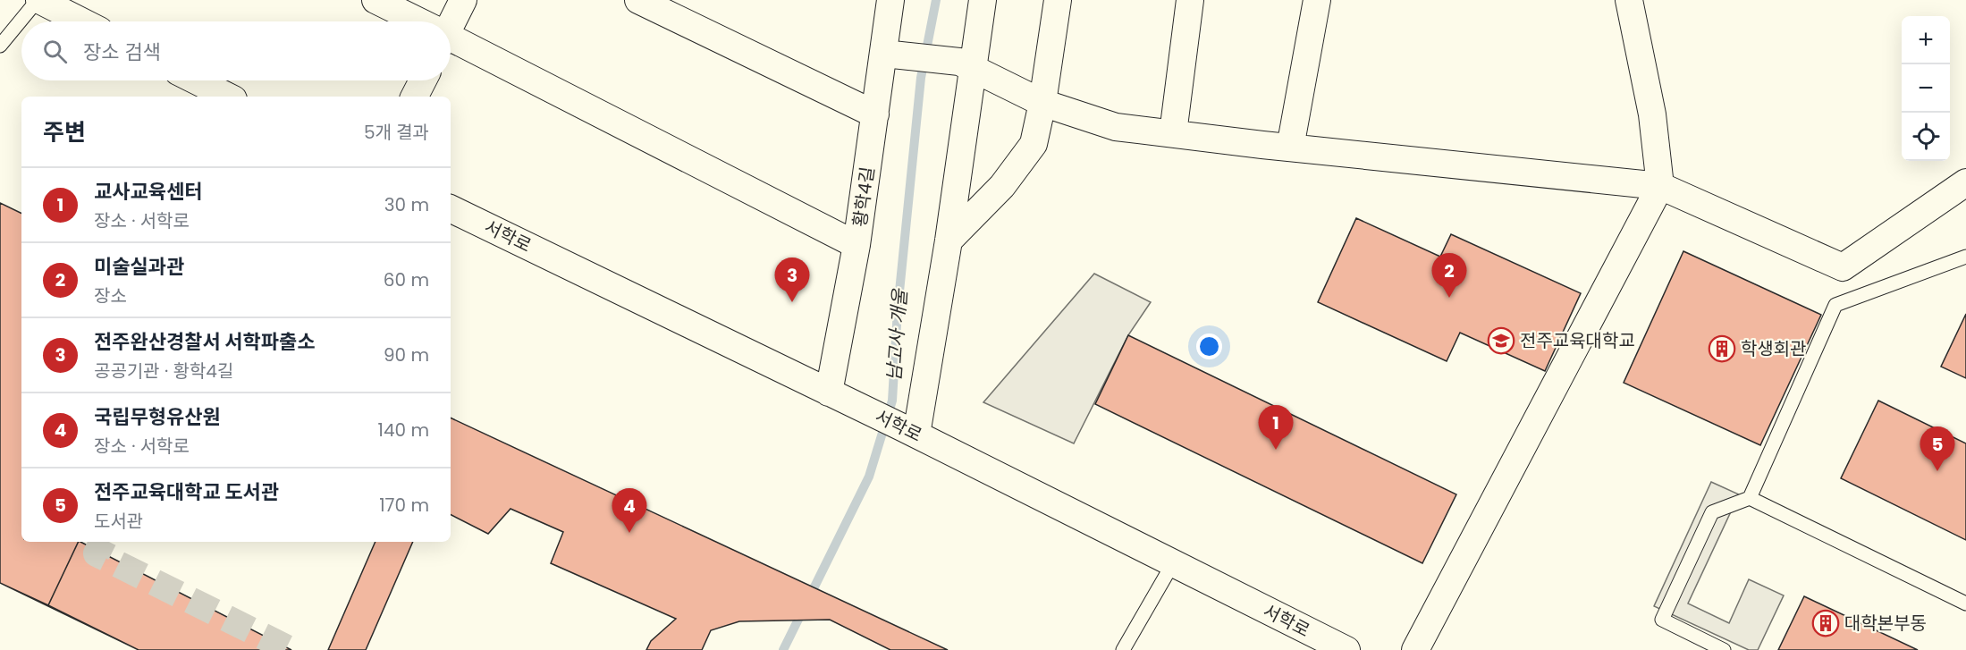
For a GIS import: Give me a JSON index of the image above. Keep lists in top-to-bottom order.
{
  "streets": {
    "street": ["황학4길", "서학로"]
  },
  "crossings": [
    ["황학4길", "서학로"]
  ],
  "water": ["남고사 개울"],
  "places": {
    "school or university": ["전주교육대학교"],
    "building": ["학생회관", "대학본부동"]
  },
  "page": {
    "map_buttons": ["+", "−"],
    "search": "장소 검색",
    "heading": ["주변", "5개 결과"],
    "list": [
      {
        "mark": "1",
        "name": "교사교육센터",
        "note": "장소 · 서학로",
        "value": "30 m"
      },
      {
        "mark": "2",
        "name": "미술실과관",
        "note": "장소",
        "value": "60 m"
      },
      {
        "mark": "3",
        "name": "전주완산경찰서 서학파출소",
        "note": "공공기관 · 황학4길",
        "value": "90 m"
      },
      {
        "mark": "4",
        "name": "국립무형유산원",
        "note": "장소 · 서학로",
        "value": "140 m"
      },
      {
        "mark": "5",
        "name": "전주교육대학교 도서관",
        "note": "도서관",
        "value": "170 m"
      }
    ],
    "pins": [
      "2",
      "3",
      "1",
      "5",
      "4"
    ]
  }
}
